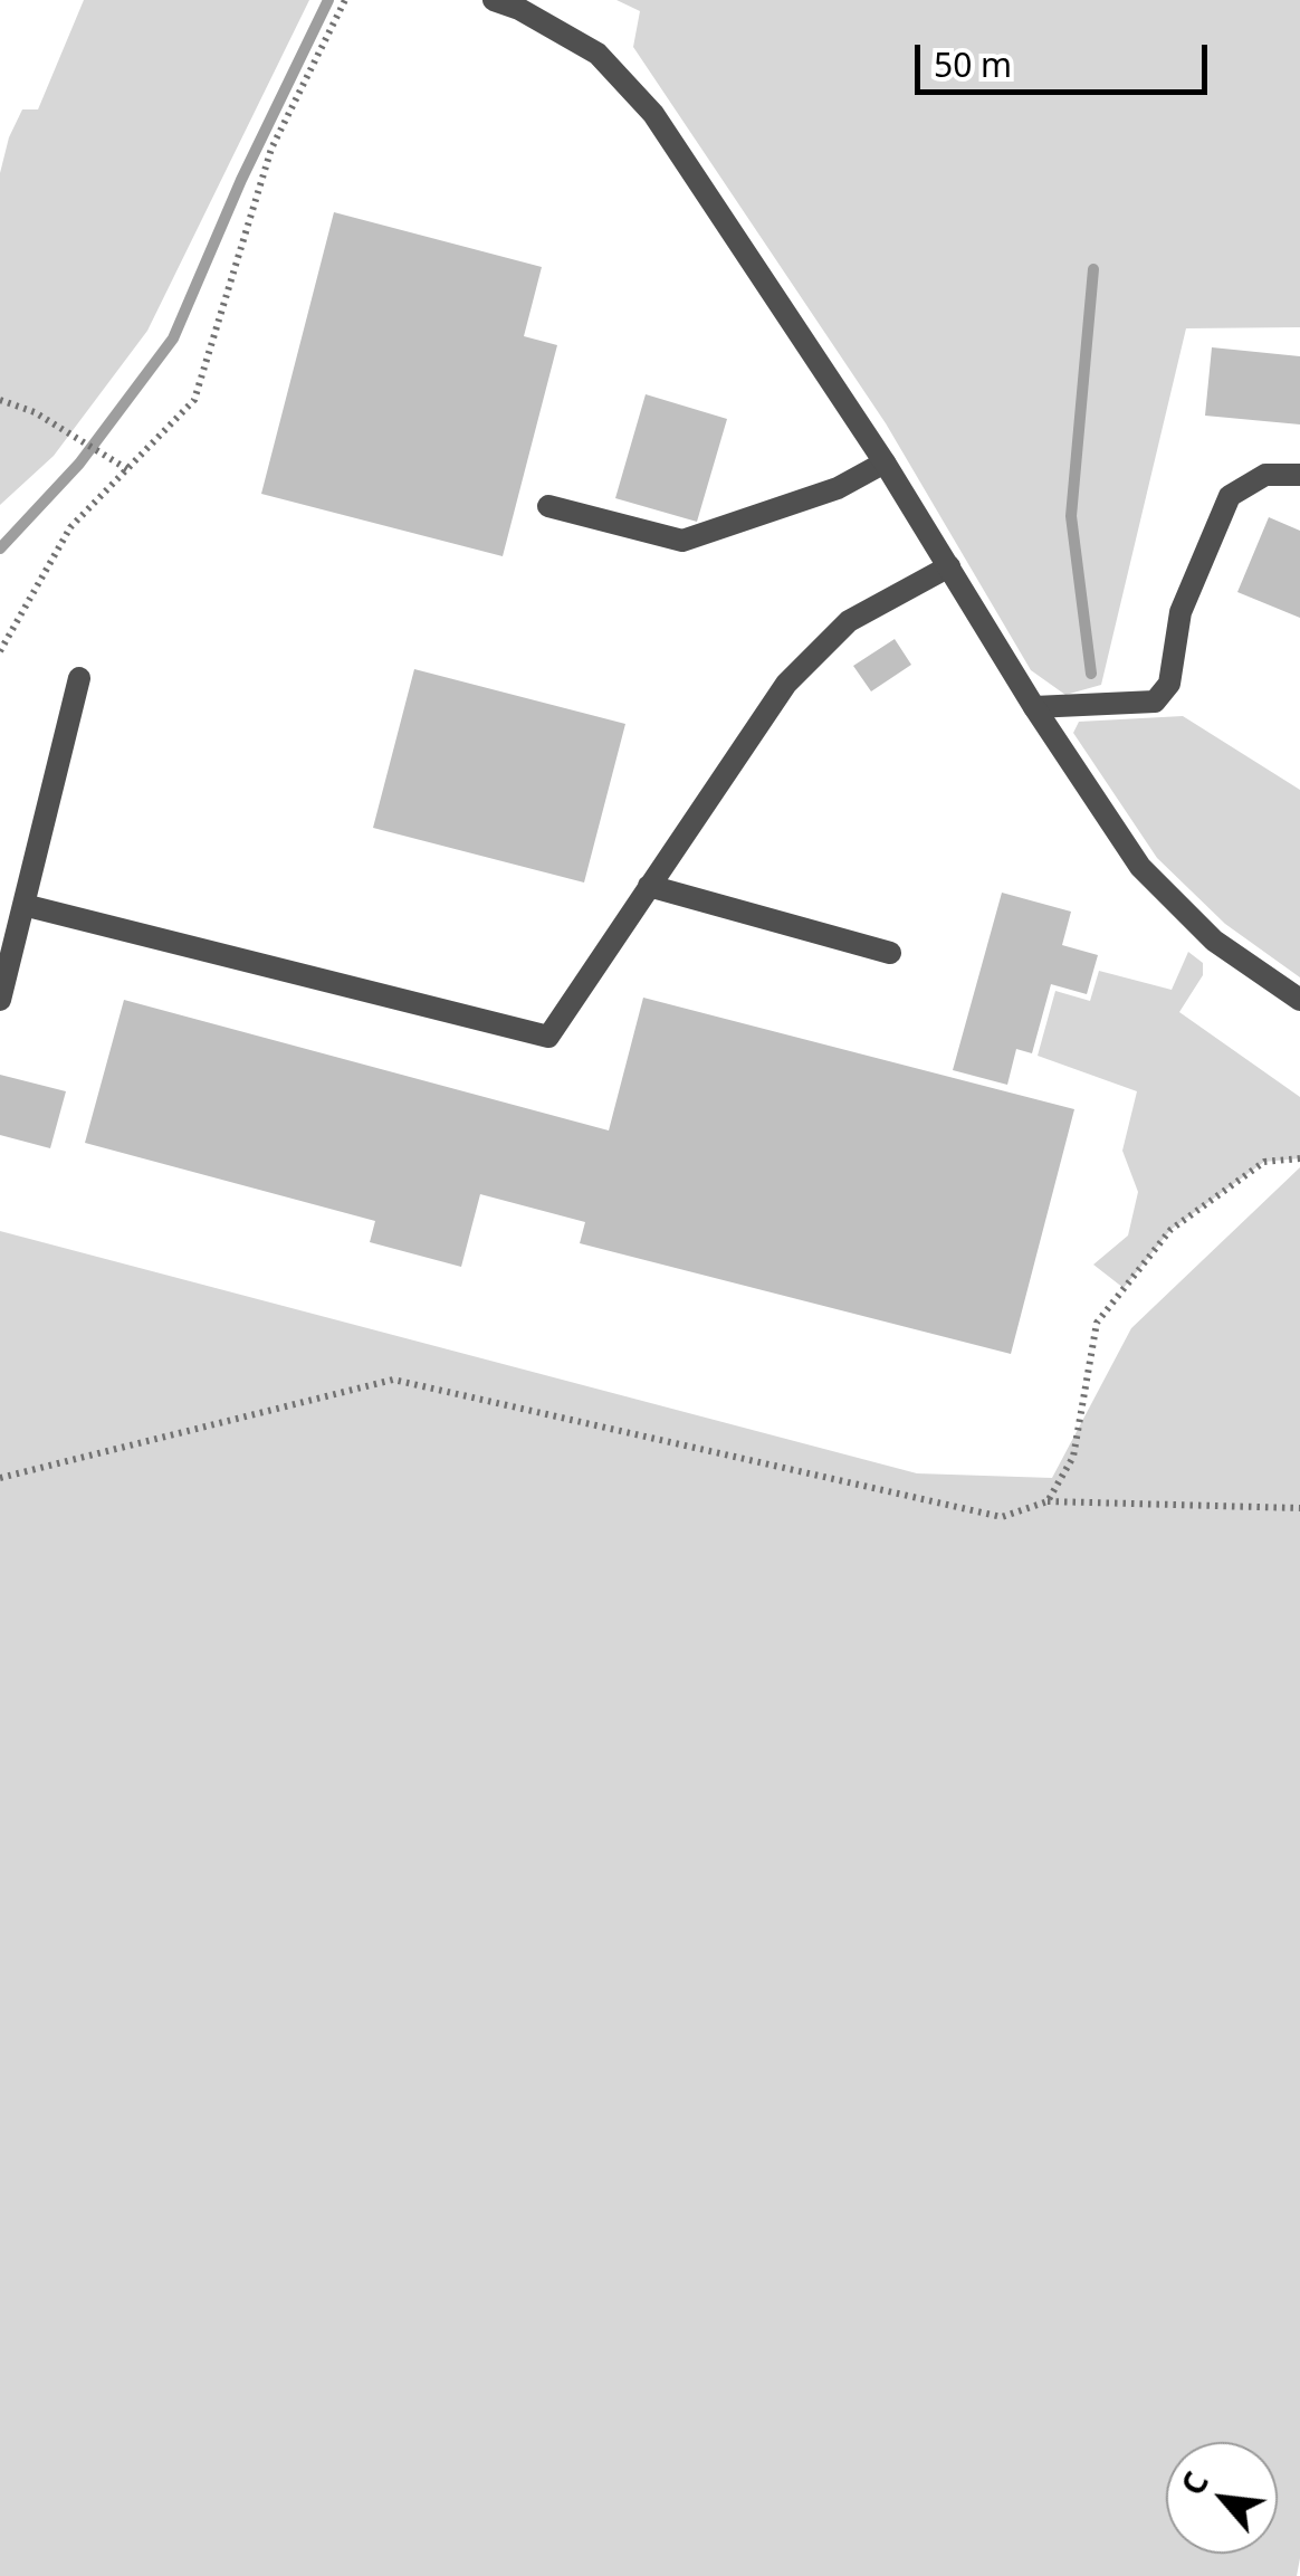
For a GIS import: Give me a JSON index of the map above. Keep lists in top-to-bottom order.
{
  "scale_bar": "50 m",
  "north": "top left"
}
